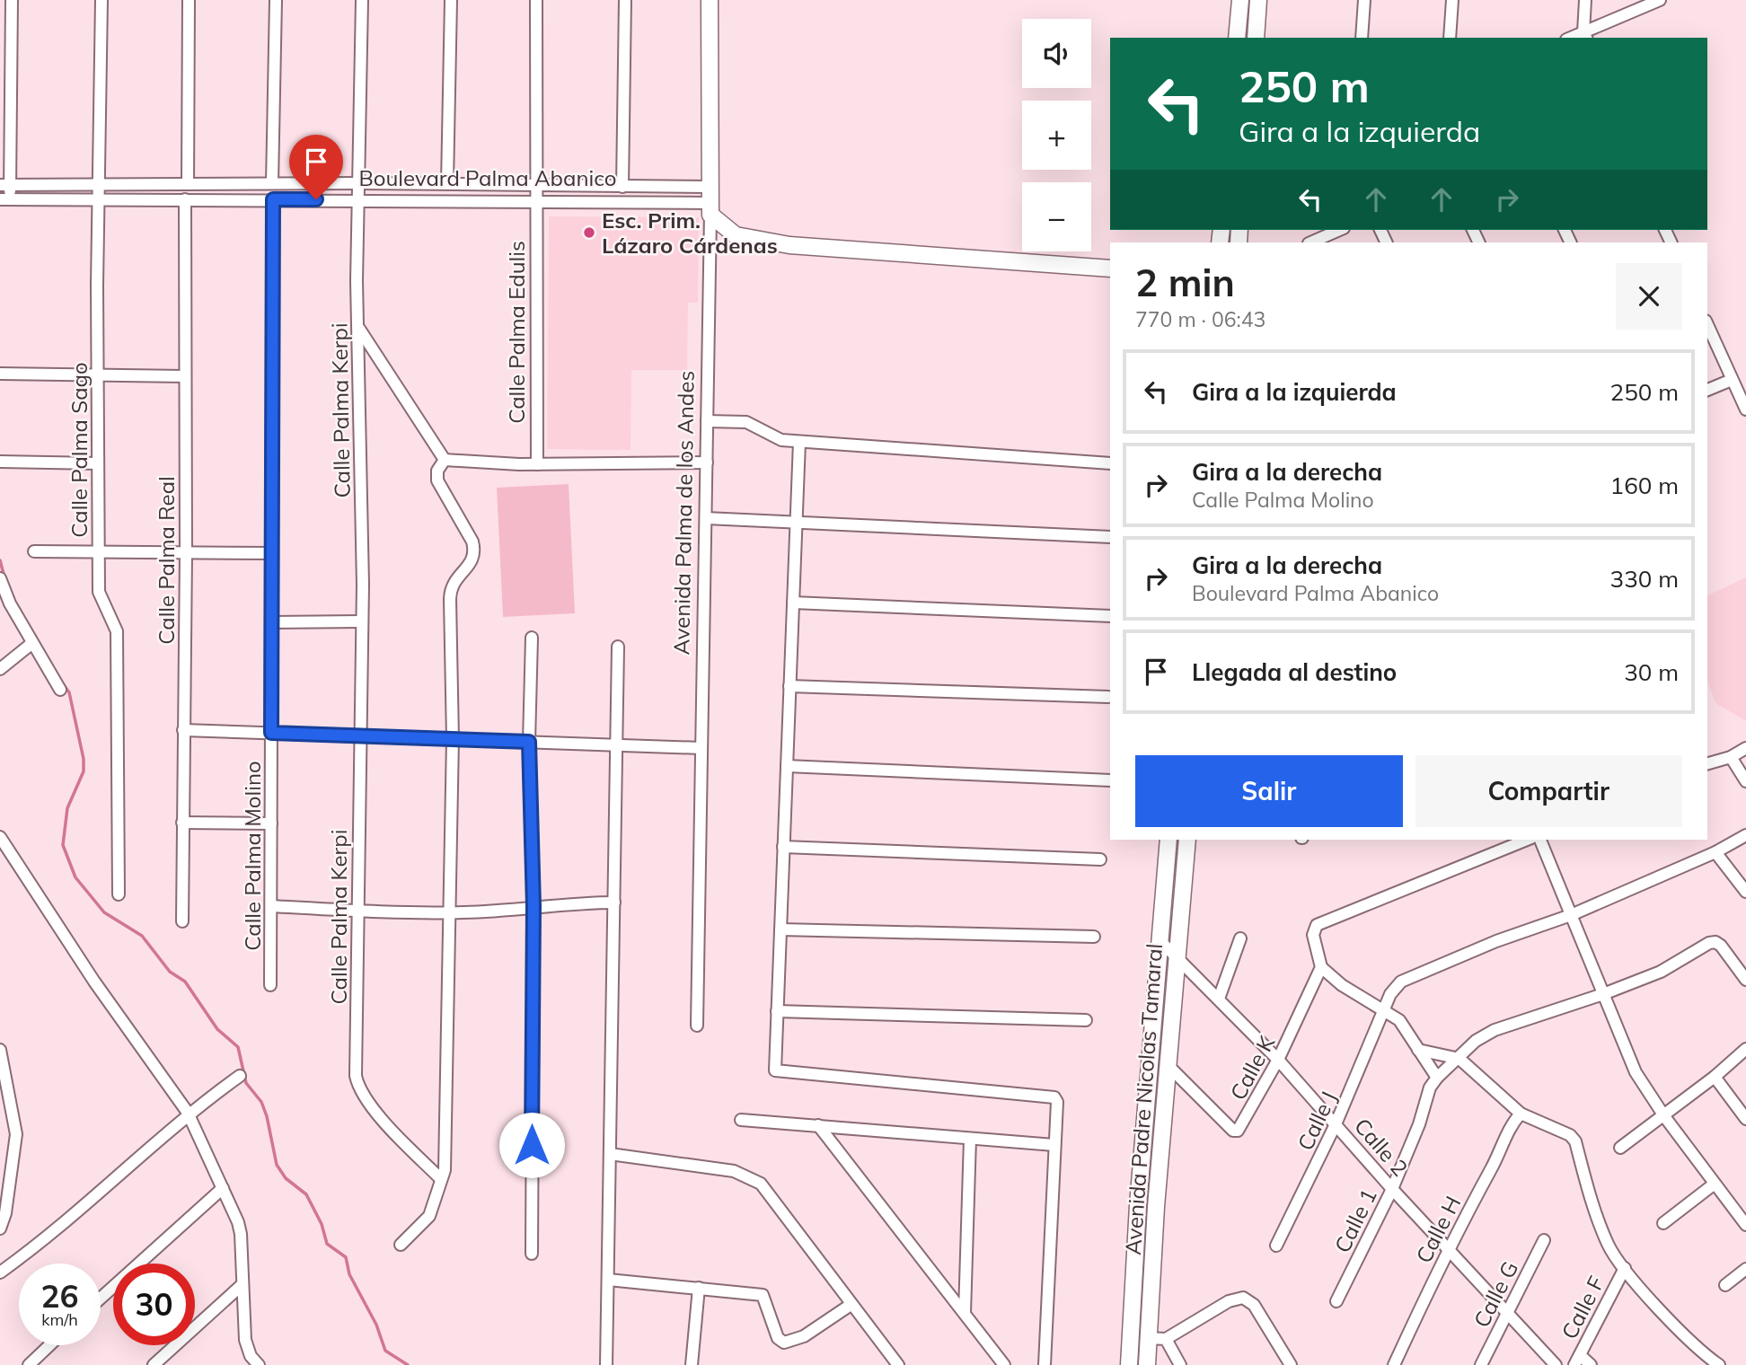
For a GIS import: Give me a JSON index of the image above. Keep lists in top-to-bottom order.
{
  "streets": {
    "street": [
      "Boulevard Palma Abanico",
      "Calle Palma Edulis",
      "Calle Palma Kerpi",
      "Calle Palma Sago",
      "Avenida Palma de los Andes",
      "Calle Palma Real",
      "Calle Palma Molino",
      "Calle K",
      "Avenida Padre Nicolas Tamaral",
      "Calle J",
      "Calle 2",
      "Calle 1",
      "Calle H",
      "Calle G",
      "Calle F"
    ]
  },
  "crossings": [
    ["Boulevard Palma Abanico", "Calle Palma Edulis"],
    ["Boulevard Palma Abanico", "Calle Palma Kerpi"],
    ["Boulevard Palma Abanico", "Calle Palma Sago"],
    ["Boulevard Palma Abanico", "Avenida Palma de los Andes"],
    ["Boulevard Palma Abanico", "Calle Palma Real"],
    ["Boulevard Palma Abanico", "Calle Palma Molino"],
    ["Calle K", "Avenida Padre Nicolas Tamaral"],
    ["Calle K", "Calle 2"],
    ["Avenida Padre Nicolas Tamaral", "Calle 2"],
    ["Calle J", "Calle 2"],
    ["Calle 2", "Calle 1"],
    ["Calle 2", "Calle H"],
    ["Calle 2", "Calle G"]
  ],
  "places": ["Esc. Prim. Lázaro Cárdenas"],
  "page": {
    "map_buttons": ["+", "−"],
    "turn": ["250 m", "Gira a la izquierda"],
    "heading": ["2 min", "770 m · 06:43"],
    "list": [
      {
        "name": "Gira a la izquierda",
        "value": "250 m"
      },
      {
        "name": "Gira a la derecha",
        "note": "Calle Palma Molino",
        "value": "160 m"
      },
      {
        "name": "Gira a la derecha",
        "note": "Boulevard Palma Abanico",
        "value": "330 m"
      },
      {
        "name": "Llegada al destino",
        "value": "30 m"
      }
    ],
    "buttons": ["Salir", "Compartir"],
    "speed": "26 km/h",
    "limit": "30"
  }
}
